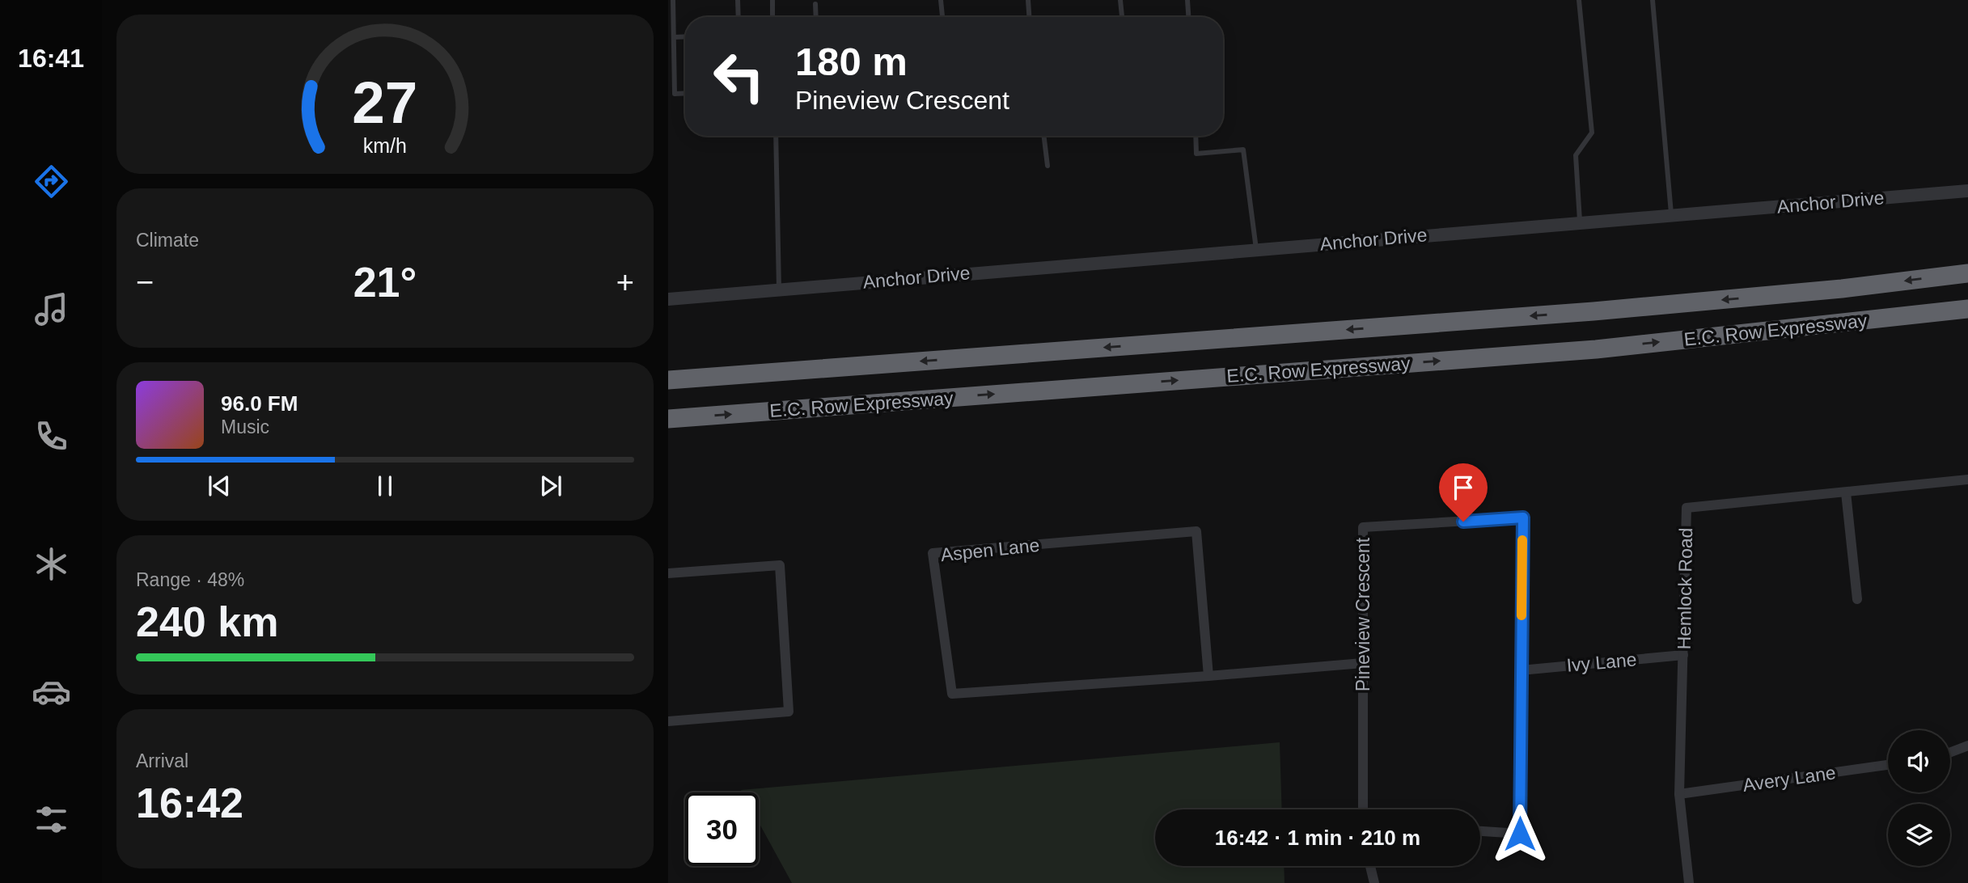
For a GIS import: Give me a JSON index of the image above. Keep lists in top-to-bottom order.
{
  "streets": {
    "highway": ["E.C. Row Expressway"],
    "street": [
      "Anchor Drive",
      "Aspen Lane",
      "Hemlock Road",
      "Pineview Crescent",
      "Ivy Lane",
      "Avery Lane"
    ]
  },
  "crossings": [
    ["Aspen Lane", "Pineview Crescent"],
    ["Hemlock Road", "Ivy Lane"],
    ["Hemlock Road", "Avery Lane"],
    ["Pineview Crescent", "Ivy Lane"]
  ],
  "page": {
    "tabs": "16:41",
    "turn": ["180 m", "Pineview Crescent"],
    "tile": [
      "Climate",
      ["Range · 48%", "240 km"],
      ["Arrival", "16:42"]
    ],
    "heat": ["−", "21°", "+"],
    "song": ["96.0 FM", "Music"],
    "limit": "30",
    "trip": "16:42 · 1 min · 210 m",
    "gauge": ["27", "km/h"]
  }
}
